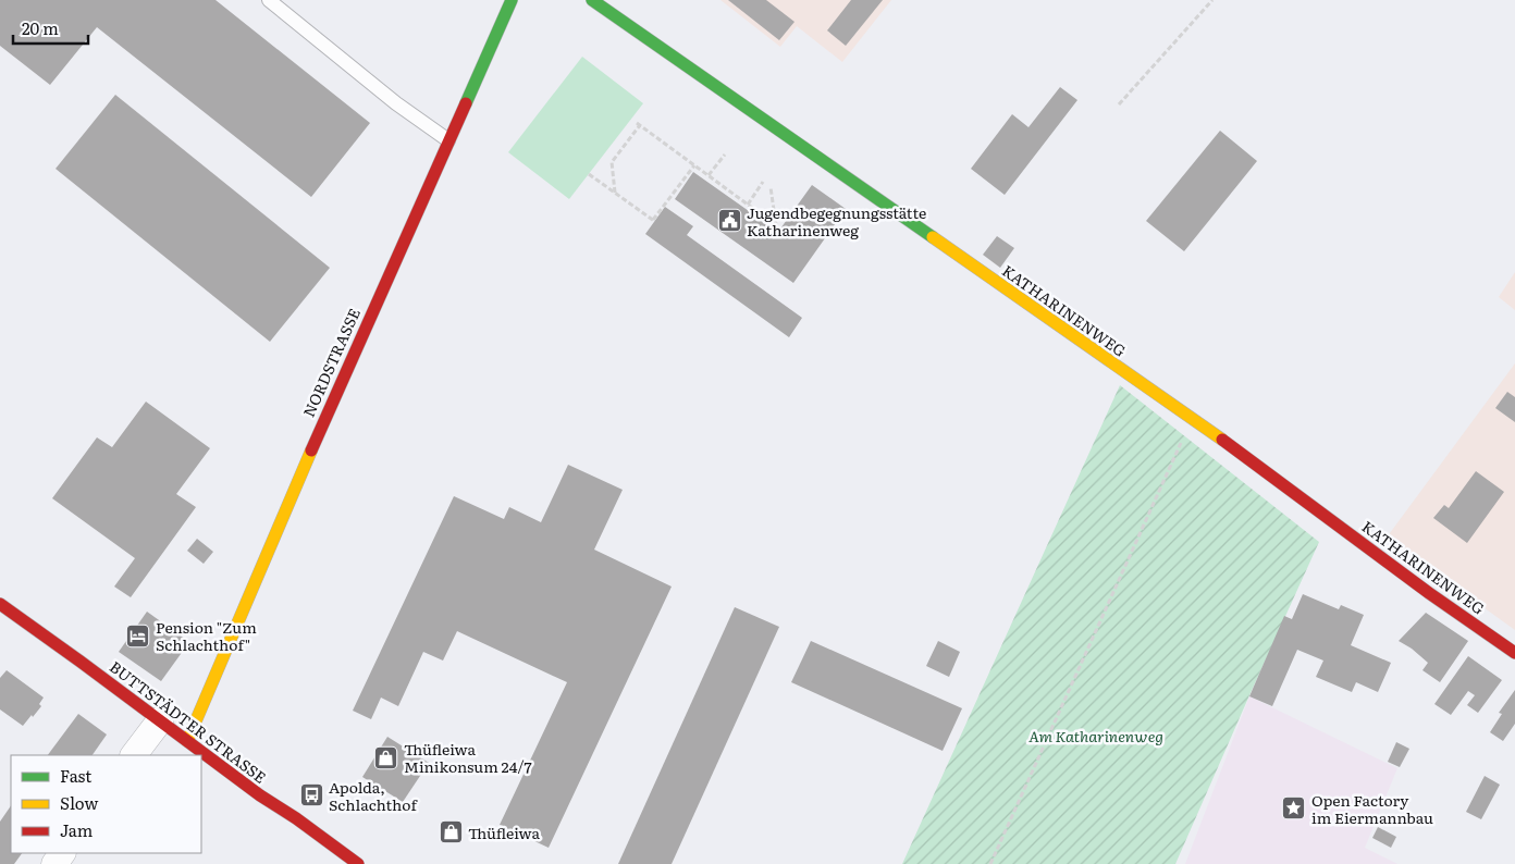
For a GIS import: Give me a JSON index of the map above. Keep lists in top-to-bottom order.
{
  "streets": {
    "street": ["KATHARINENWEG", "NORDSTRASSE", "BUTTSTÄDTER STRASSE"]
  },
  "crossings": [
    ["NORDSTRASSE", "BUTTSTÄDTER STRASSE"]
  ],
  "parks": ["Am Katharinenweg"],
  "places": {
    "public building": ["Jugendbegegnungsstätte Katharinenweg"],
    "hotel": ["Pension \"Zum Schlachthof\""],
    "shop": ["Thüfleiwa Minikonsum 24/7", "Thüfleiwa"],
    "bus stop": ["Apolda, Schlachthof"],
    "place": ["Open Factory im Eiermannbau"]
  },
  "legend": ["Fast", "Slow", "Jam"],
  "scale_bar": "20 m"
}
